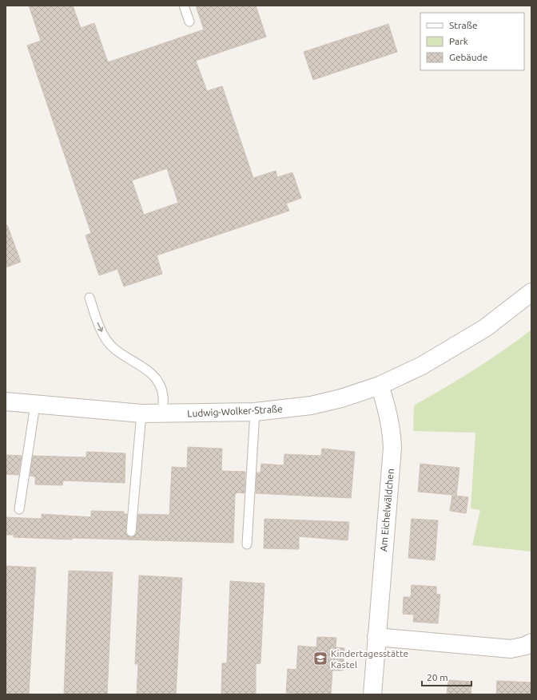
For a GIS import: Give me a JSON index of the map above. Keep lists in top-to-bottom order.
{
  "streets": {
    "street": ["Ludwig-Wolker-Straße", "Am Eichelwäldchen"]
  },
  "crossings": [
    ["Ludwig-Wolker-Straße", "Am Eichelwäldchen"]
  ],
  "places": {
    "school or university": ["Kindertagesstätte Kastel"]
  },
  "legend": ["Straße", "Park", "Gebäude"],
  "scale_bar": "20 m"
}
